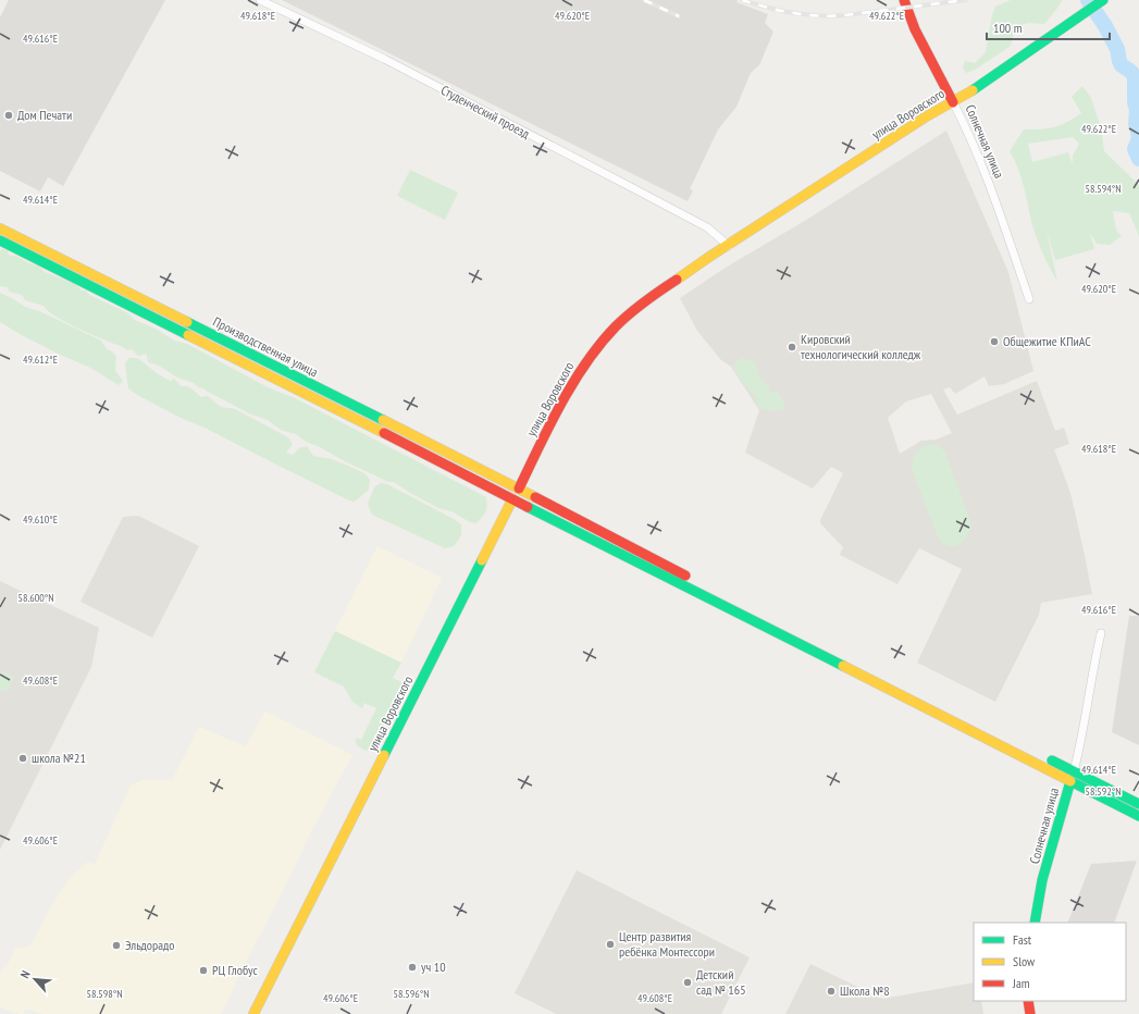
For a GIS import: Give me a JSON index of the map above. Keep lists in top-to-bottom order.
{
  "streets": {
    "main road": ["улица Воровского", "Солнечная улица", "Производственная улица"],
    "street": ["Студенческий проезд"]
  },
  "crossings": [
    ["Студенческий проезд", "улица Воровского"],
    ["улица Воровского", "Солнечная улица"],
    ["улица Воровского", "Производственная улица"],
    ["Солнечная улица", "Производственная улица"]
  ],
  "places": [
    "Дом Печати",
    "Общежитие КПиАС",
    "Кировский технологический колледж",
    "школа №21",
    "Центр развития ребёнка Монтессори",
    "Эльдорадо",
    "уч 10",
    "РЦ Глобус",
    "Детский сад № 165",
    "Школа №8"
  ],
  "legend": ["Fast", "Slow", "Jam"],
  "scale_bar": "100 m",
  "north": "top left",
  "coordinates": [
    "49.618°E",
    "49.620°E",
    "49.622°E",
    "49.616°E",
    "58.594°N",
    "49.614°E",
    "49.612°E",
    "49.610°E",
    "58.600°N",
    "49.608°E",
    "58.592°N",
    "49.606°E",
    "58.598°N",
    "58.596°N"
  ]
}
